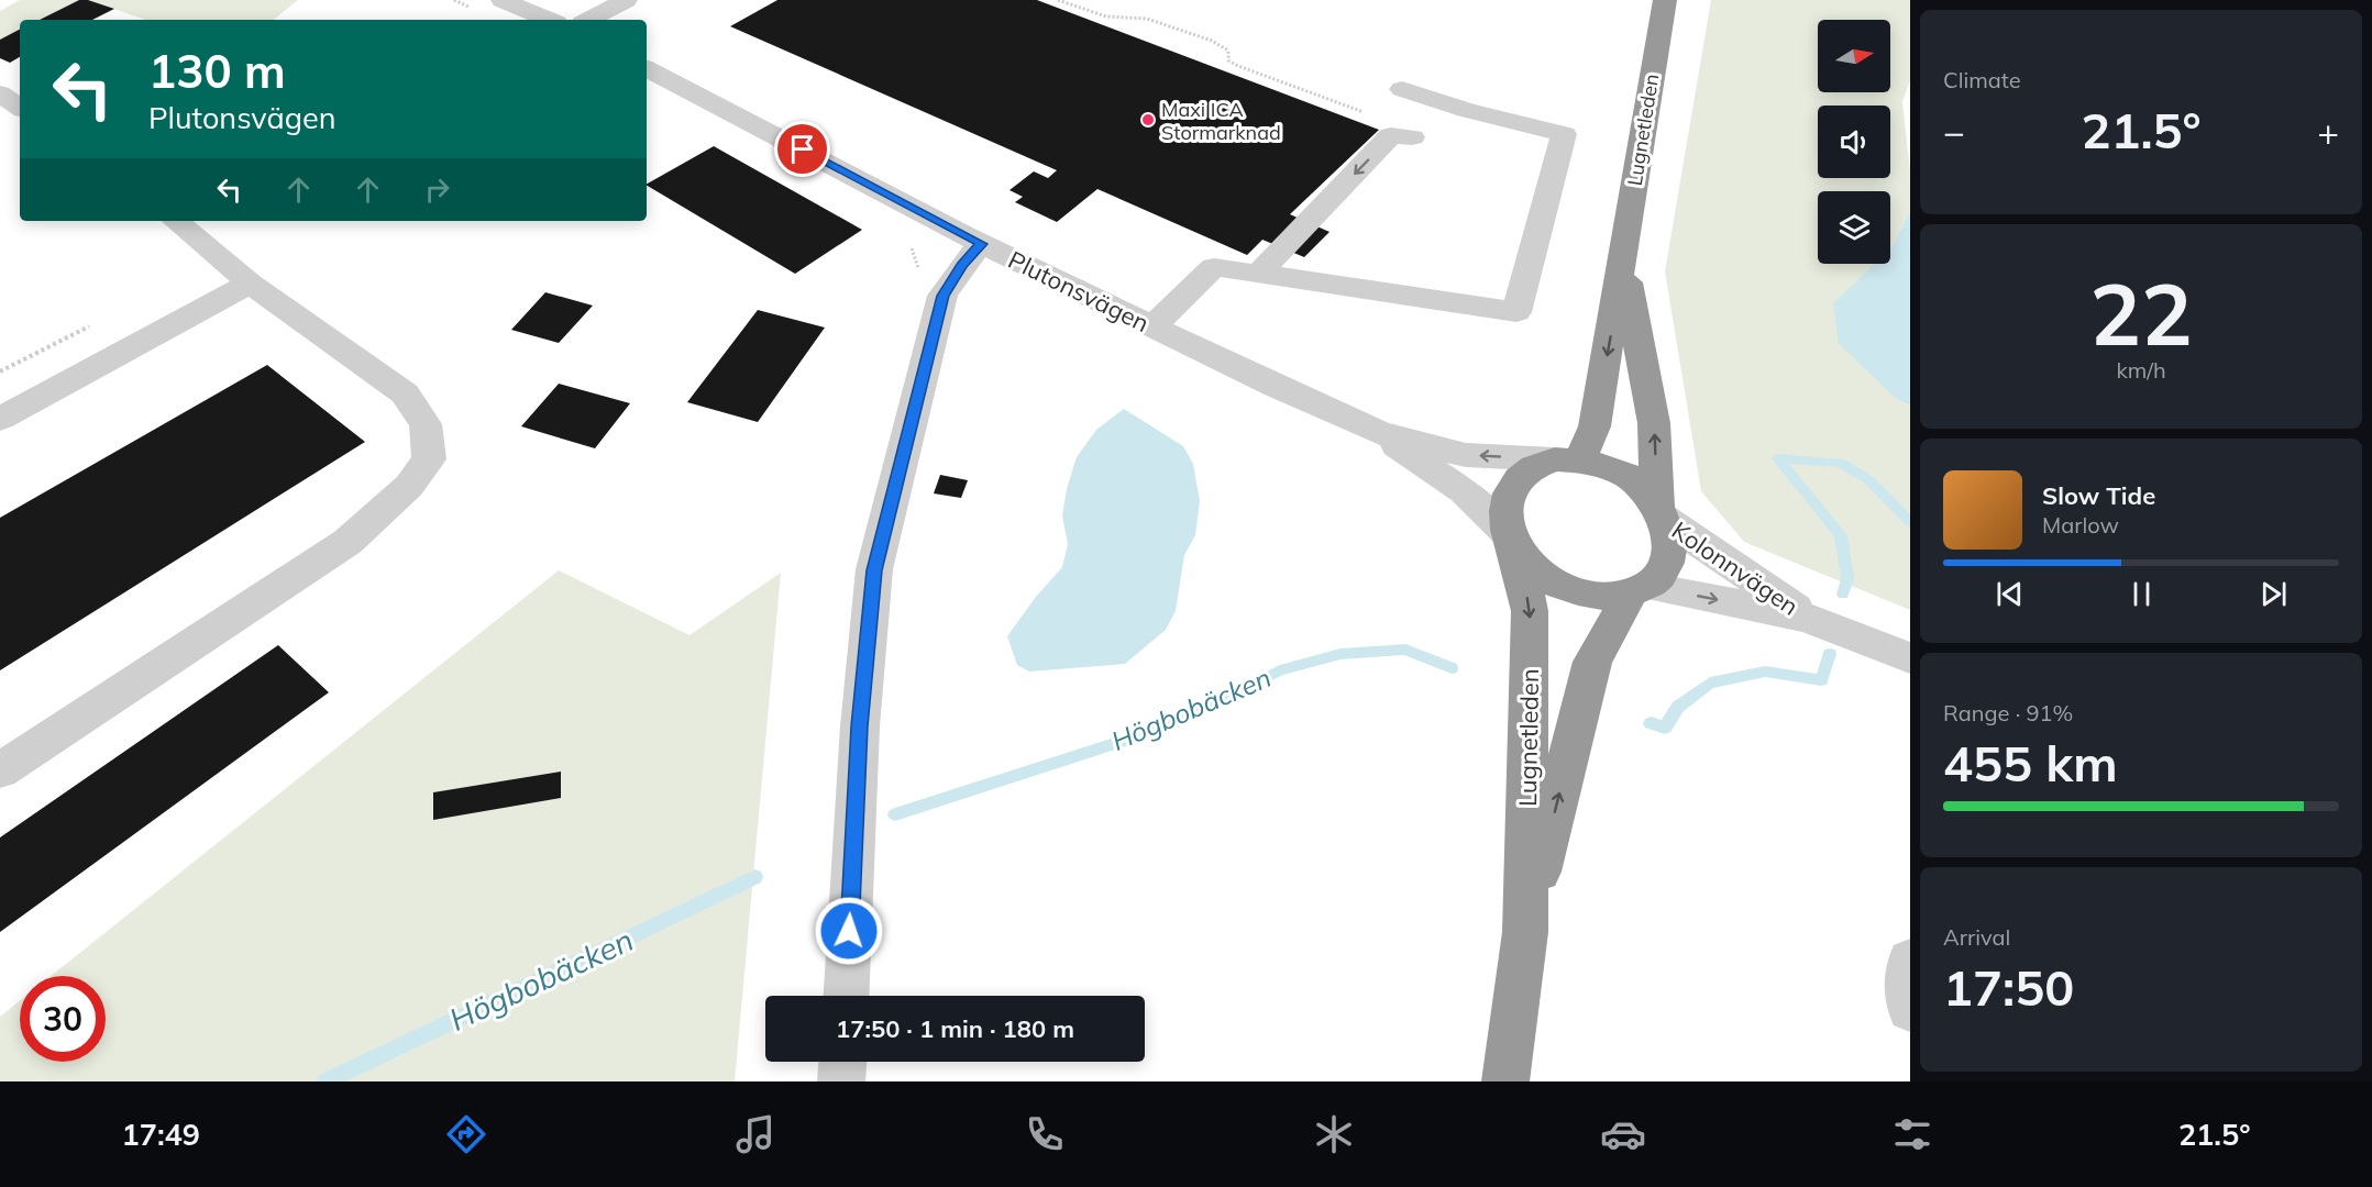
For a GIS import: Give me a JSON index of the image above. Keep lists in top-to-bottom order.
{
  "streets": {
    "highway": ["Lugnetleden"],
    "street": ["Plutonsvägen", "Kolonnvägen"]
  },
  "crossings": [
    ["Lugnetleden", "Plutonsvägen"],
    ["Lugnetleden", "Kolonnvägen"],
    ["Plutonsvägen", "Kolonnvägen"]
  ],
  "water": ["Högbobäcken"],
  "places": ["Maxi ICA Stormarknad"],
  "north": "right",
  "page": {
    "tile": [
      "Climate",
      ["22", "km/h"],
      ["Range · 91%", "455 km"],
      ["Arrival", "17:50"]
    ],
    "turn": ["130 m", "Plutonsvägen"],
    "heat": ["−", "21.5°", "+"],
    "song": ["Slow Tide", "Marlow"],
    "limit": "30",
    "trip": "17:50 · 1 min · 180 m",
    "tabs": ["17:49", "21.5°"]
  }
}
